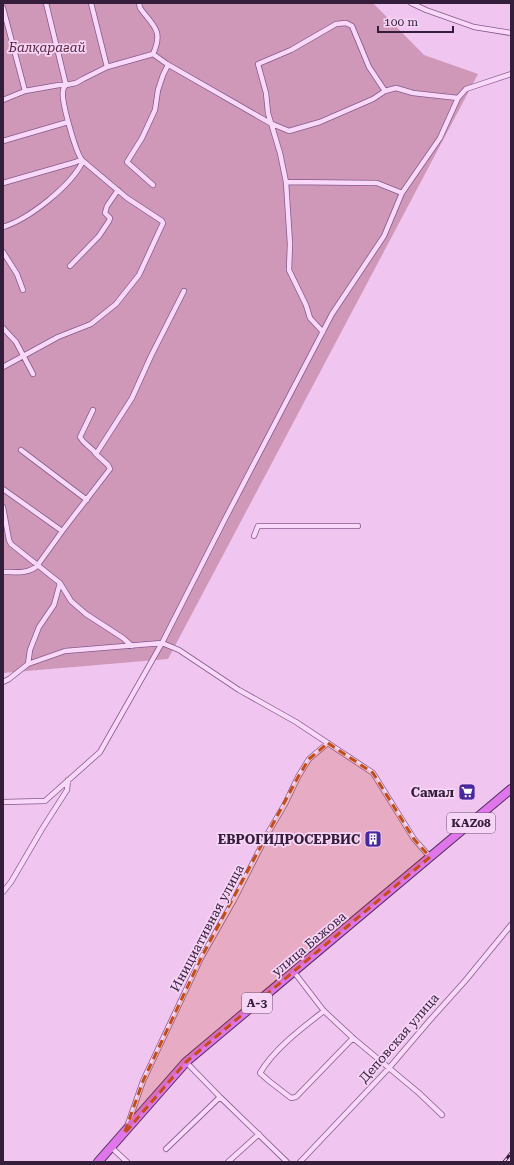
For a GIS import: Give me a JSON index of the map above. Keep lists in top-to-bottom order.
{
  "streets": {
    "highway": ["KAZ08", "улица Бажова", "A-3"],
    "street": ["Инициативная улица", "Деповская улица"]
  },
  "crossings": [
    ["Инициативная улица", "улица Бажова"]
  ],
  "parks": ["Балқарағай"],
  "places": {
    "supermarket": ["Самал"],
    "building": ["ЕВРОГИДРОСЕРВИС"]
  },
  "scale_bar": "100 m"
}
